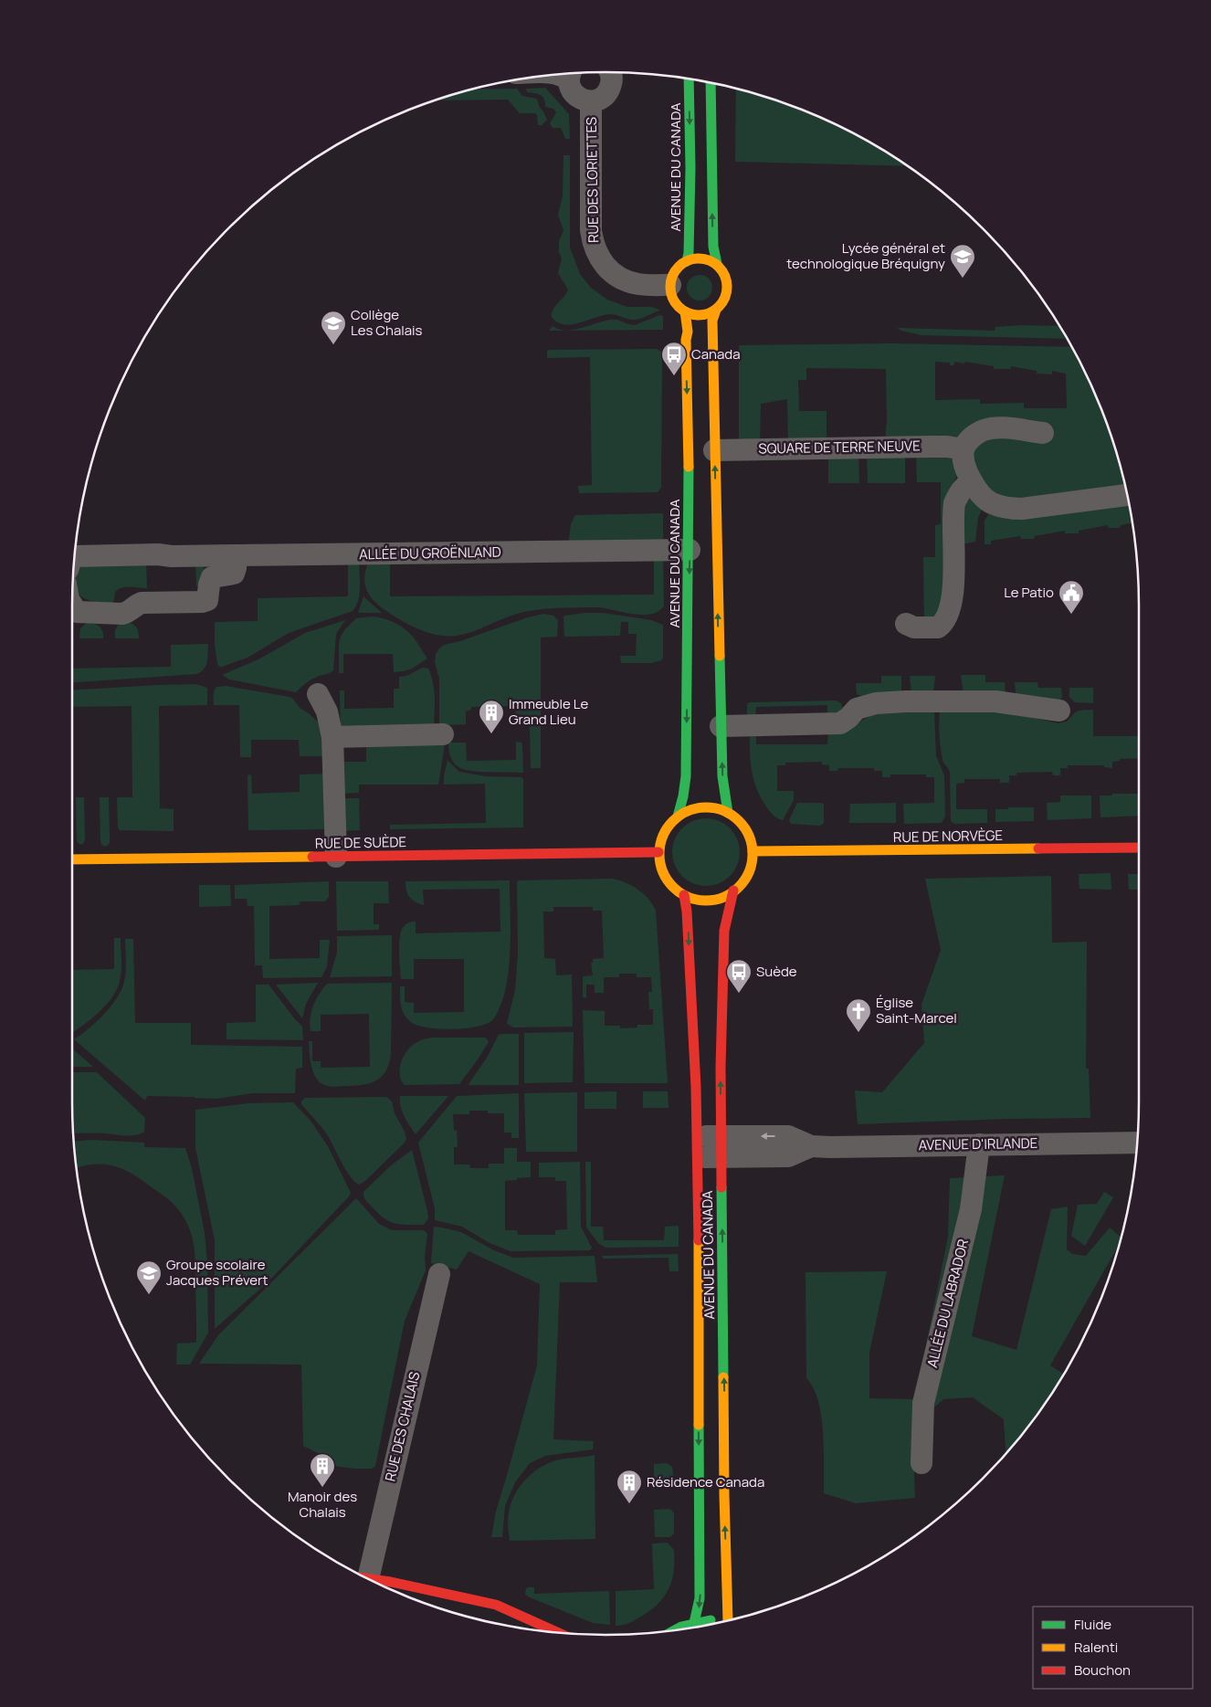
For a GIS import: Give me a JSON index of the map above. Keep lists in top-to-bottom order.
{
  "streets": {
    "street": [
      "AVENUE DU CANADA",
      "RUE DES LORIETTES",
      "SQUARE DE TERRE NEUVE",
      "ALLÉE DU GROËNLAND",
      "RUE DE NORVÈGE",
      "RUE DE SUÈDE",
      "AVENUE D'IRLANDE",
      "ALLÉE DU LABRADOR",
      "RUE DES CHALAIS"
    ]
  },
  "crossings": [
    ["AVENUE DU CANADA", "RUE DES LORIETTES"],
    ["AVENUE DU CANADA", "ALLÉE DU GROËNLAND"],
    ["AVENUE DU CANADA", "RUE DE NORVÈGE"],
    ["AVENUE DU CANADA", "RUE DE SUÈDE"],
    ["AVENUE DU CANADA", "AVENUE D'IRLANDE"],
    ["RUE DE NORVÈGE", "RUE DE SUÈDE"],
    ["AVENUE D'IRLANDE", "ALLÉE DU LABRADOR"]
  ],
  "places": {
    "school or university": ["Lycée général et technologique Bréquigny", "Collège Les Chalais", "Groupe scolaire Jacques Prévert"],
    "bus stop": ["Canada", "Suède"],
    "public building": ["Le Patio"],
    "building": ["Immeuble Le Grand Lieu", "Manoir des Chalais", "Résidence Canada"],
    "church": ["Église Saint-Marcel"]
  },
  "legend": ["Fluide", "Ralenti", "Bouchon"]
}
